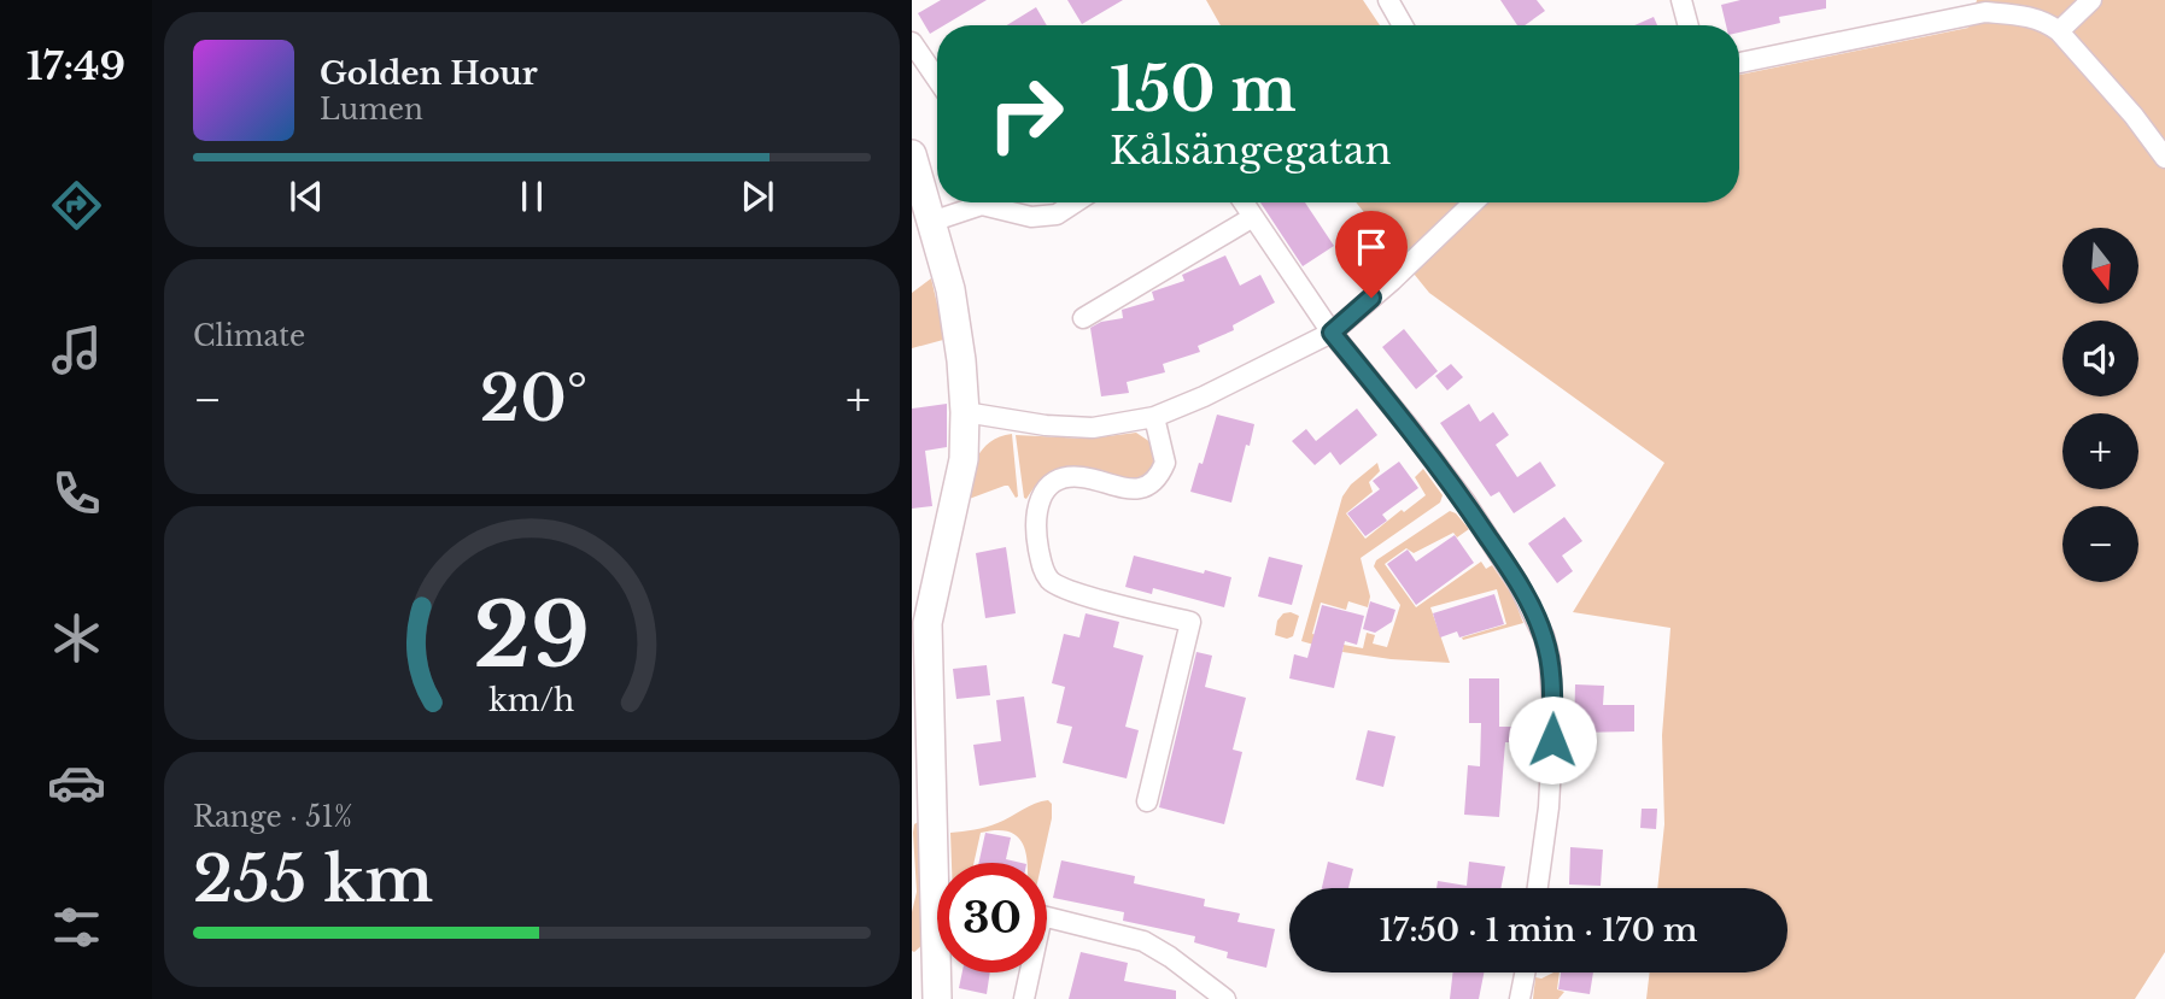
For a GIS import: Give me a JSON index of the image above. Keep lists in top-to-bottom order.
{
  "north": "bottom",
  "page": {
    "tabs": "17:49",
    "turn": ["150 m", "Kålsängegatan"],
    "song": ["Golden Hour", "Lumen"],
    "map_buttons": ["+", "−"],
    "tile": [
      "Climate",
      ["Range · 51%", "255 km"]
    ],
    "heat": ["−", "20°", "+"],
    "limit": "30",
    "trip": "17:50 · 1 min · 170 m",
    "gauge": ["29", "km/h"]
  }
}
